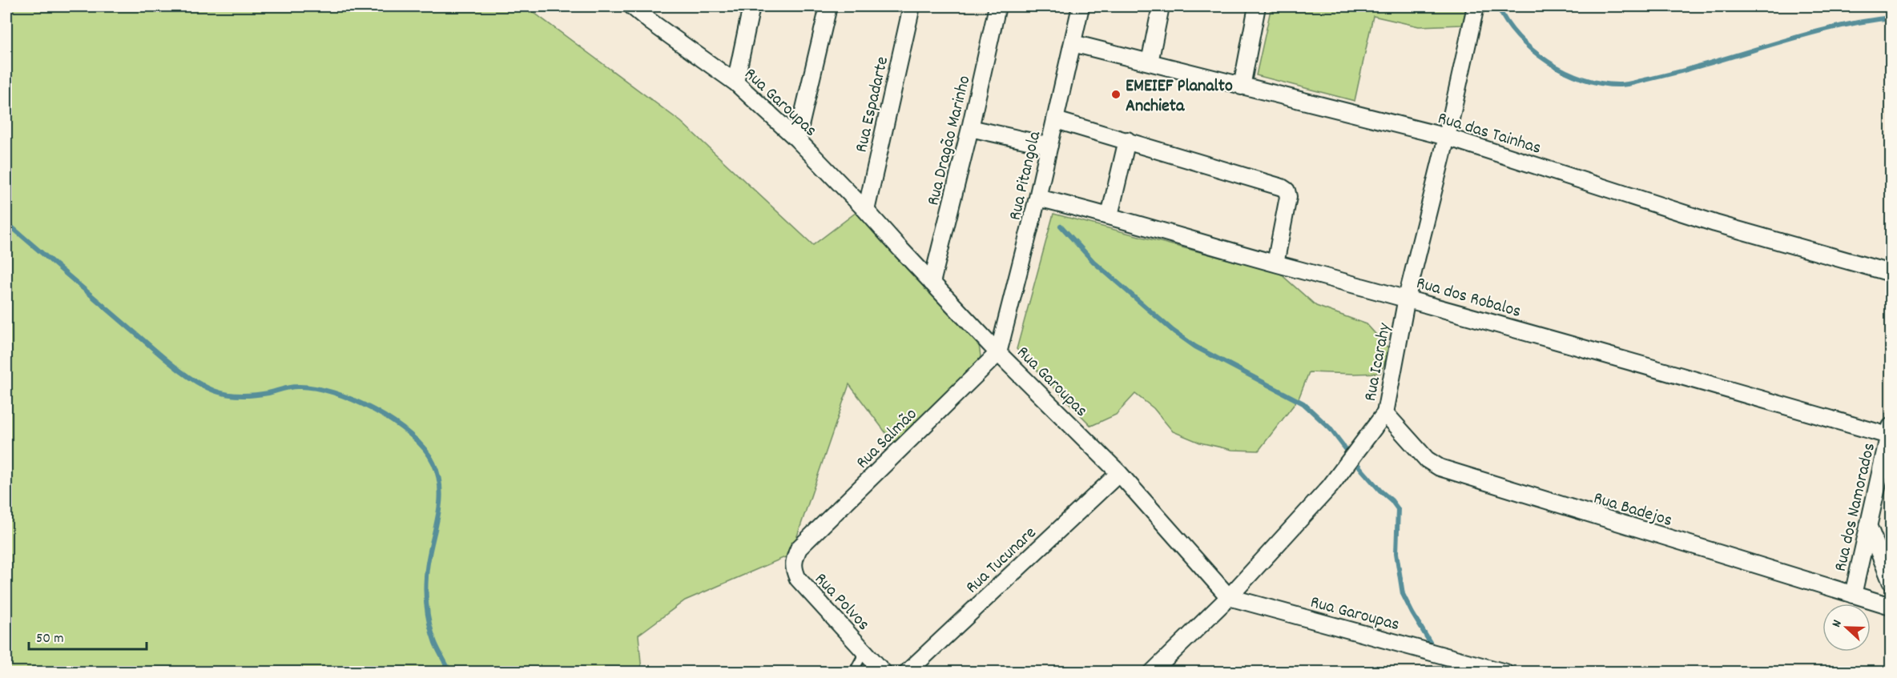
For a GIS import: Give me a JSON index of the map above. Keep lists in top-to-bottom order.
{
  "streets": {
    "street": [
      "Rua Garoupas",
      "Rua Espadarte",
      "Rua das Tainhas",
      "Rua Dragão Marinho",
      "Rua Pitangola",
      "Rua dos Robalos",
      "Rua Icarahy",
      "Rua Salmão",
      "Rua dos Namorados",
      "Rua Badejos",
      "Rua Tucunare",
      "Rua Polvos"
    ]
  },
  "crossings": [
    ["Rua Garoupas", "Rua Espadarte"],
    ["Rua Garoupas", "Rua Dragão Marinho"],
    ["Rua Garoupas", "Rua Pitangola"],
    ["Rua Garoupas", "Rua Icarahy"],
    ["Rua Garoupas", "Rua Salmão"],
    ["Rua Garoupas", "Rua Tucunare"],
    ["Rua das Tainhas", "Rua Pitangola"],
    ["Rua das Tainhas", "Rua Icarahy"],
    ["Rua Pitangola", "Rua dos Robalos"],
    ["Rua Pitangola", "Rua Salmão"],
    ["Rua dos Robalos", "Rua Icarahy"],
    ["Rua dos Robalos", "Rua dos Namorados"],
    ["Rua Icarahy", "Rua Badejos"],
    ["Rua Salmão", "Rua Polvos"],
    ["Rua dos Namorados", "Rua Badejos"]
  ],
  "places": ["EMEIEF Planalto Anchieta"],
  "scale_bar": "50 m",
  "north": "left"
}
